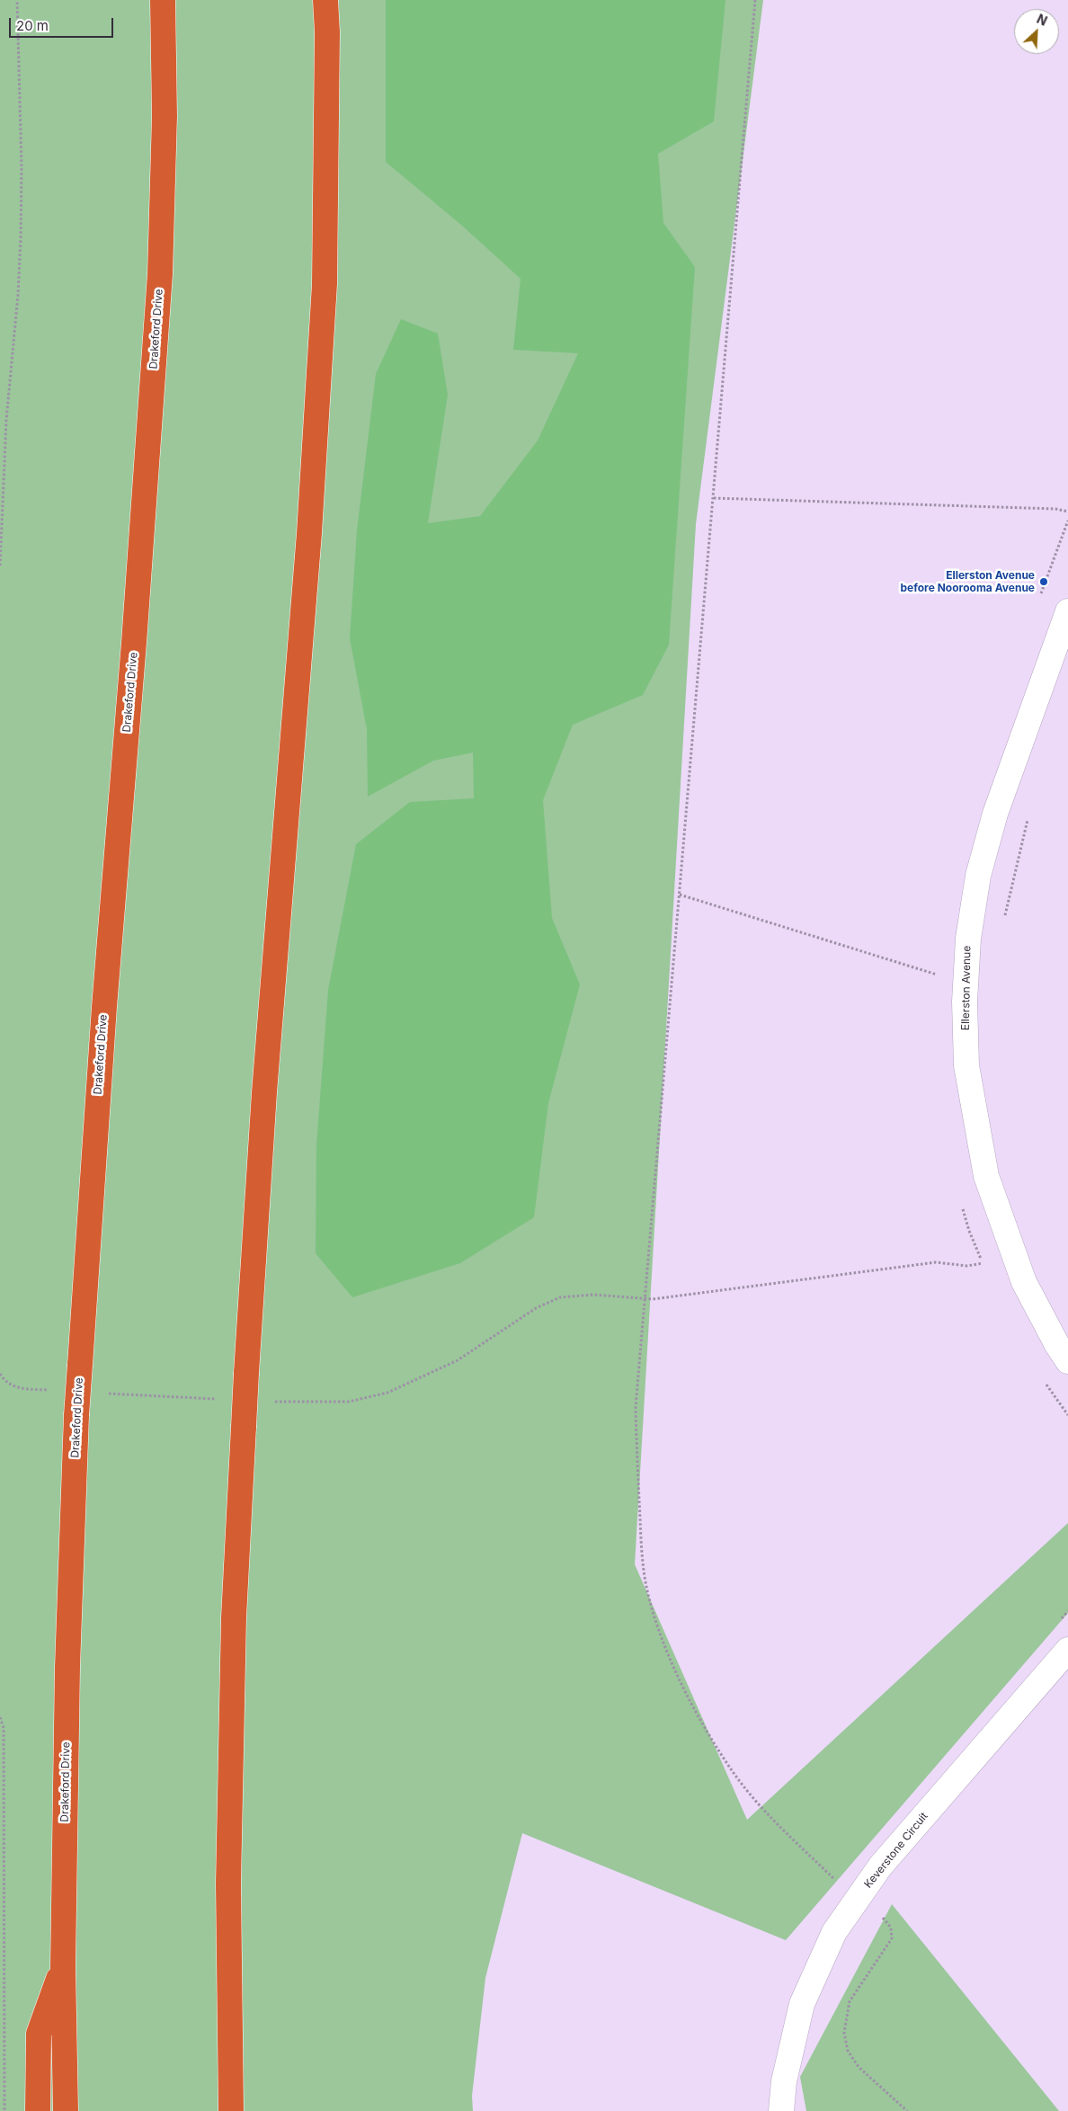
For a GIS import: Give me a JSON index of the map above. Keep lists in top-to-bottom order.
{
  "streets": {
    "highway": ["Drakeford Drive"],
    "street": ["Ellerston Avenue", "Keverstone Circuit"]
  },
  "places": ["Ellerston Avenue before Noorooma Avenue"],
  "scale_bar": "20 m",
  "north": "top right"
}
